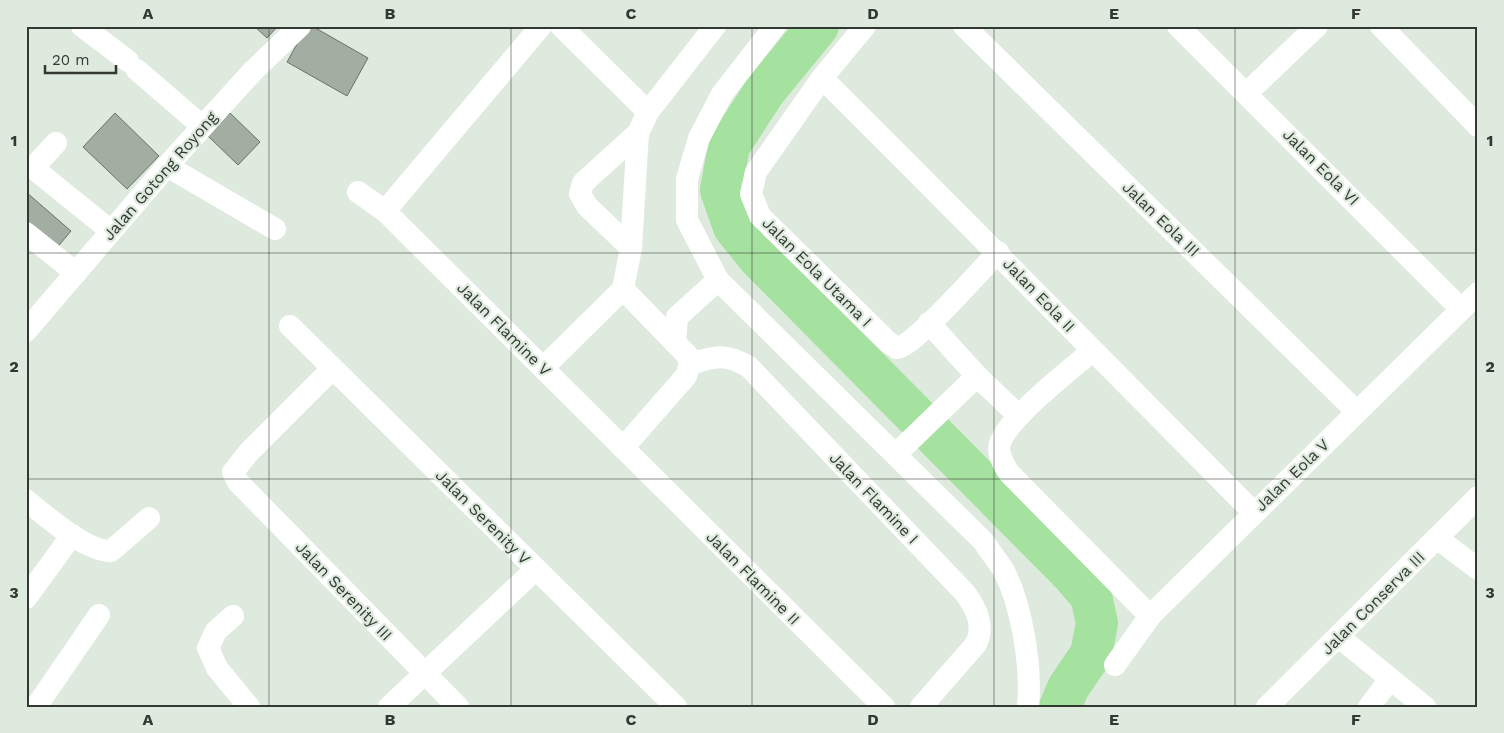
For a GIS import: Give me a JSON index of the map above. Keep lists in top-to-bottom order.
{
  "streets": {
    "street": [
      "Jalan Eola VI",
      "Jalan Gotong Royong",
      "Jalan Eola III",
      "Jalan Eola Utama I",
      "Jalan Eola II",
      "Jalan Flamine V",
      "Jalan Eola V",
      "Jalan Flamine I",
      "Jalan Serenity V",
      "Jalan Flamine II",
      "Jalan Serenity III",
      "Jalan Conserva III"
    ]
  },
  "crossings": [
    ["Jalan Eola VI", "Jalan Eola V"],
    ["Jalan Eola III", "Jalan Eola V"],
    ["Jalan Eola Utama I", "Jalan Eola II"],
    ["Jalan Eola II", "Jalan Eola V"],
    ["Jalan Flamine V", "Jalan Flamine II"],
    ["Jalan Serenity V", "Jalan Serenity III"]
  ],
  "scale_bar": "20 m",
  "grid": {
    "columns": [
      "A",
      "B",
      "C",
      "D",
      "E",
      "F"
    ],
    "rows": ["1", "2", "3"]
  }
}
